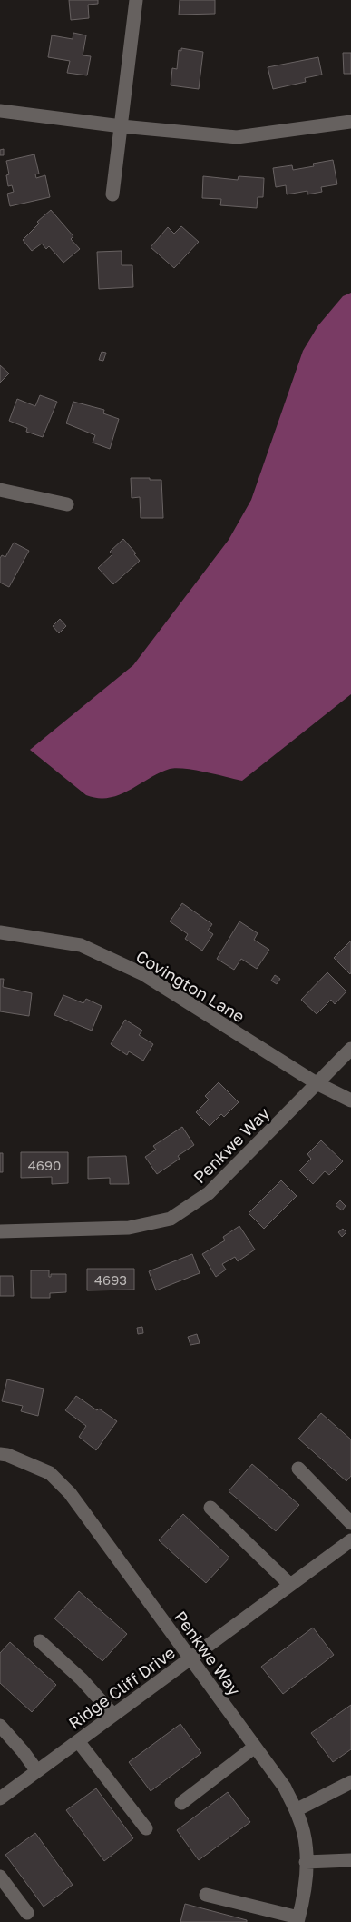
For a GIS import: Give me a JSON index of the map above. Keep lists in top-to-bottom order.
{
  "streets": {
    "street": ["Covington Lane", "Penkwe Way", "Ridge Cliff Drive"]
  },
  "crossings": [
    ["Covington Lane", "Penkwe Way"],
    ["Penkwe Way", "Ridge Cliff Drive"]
  ],
  "house_numbers": ["4690", "4693"]
}
